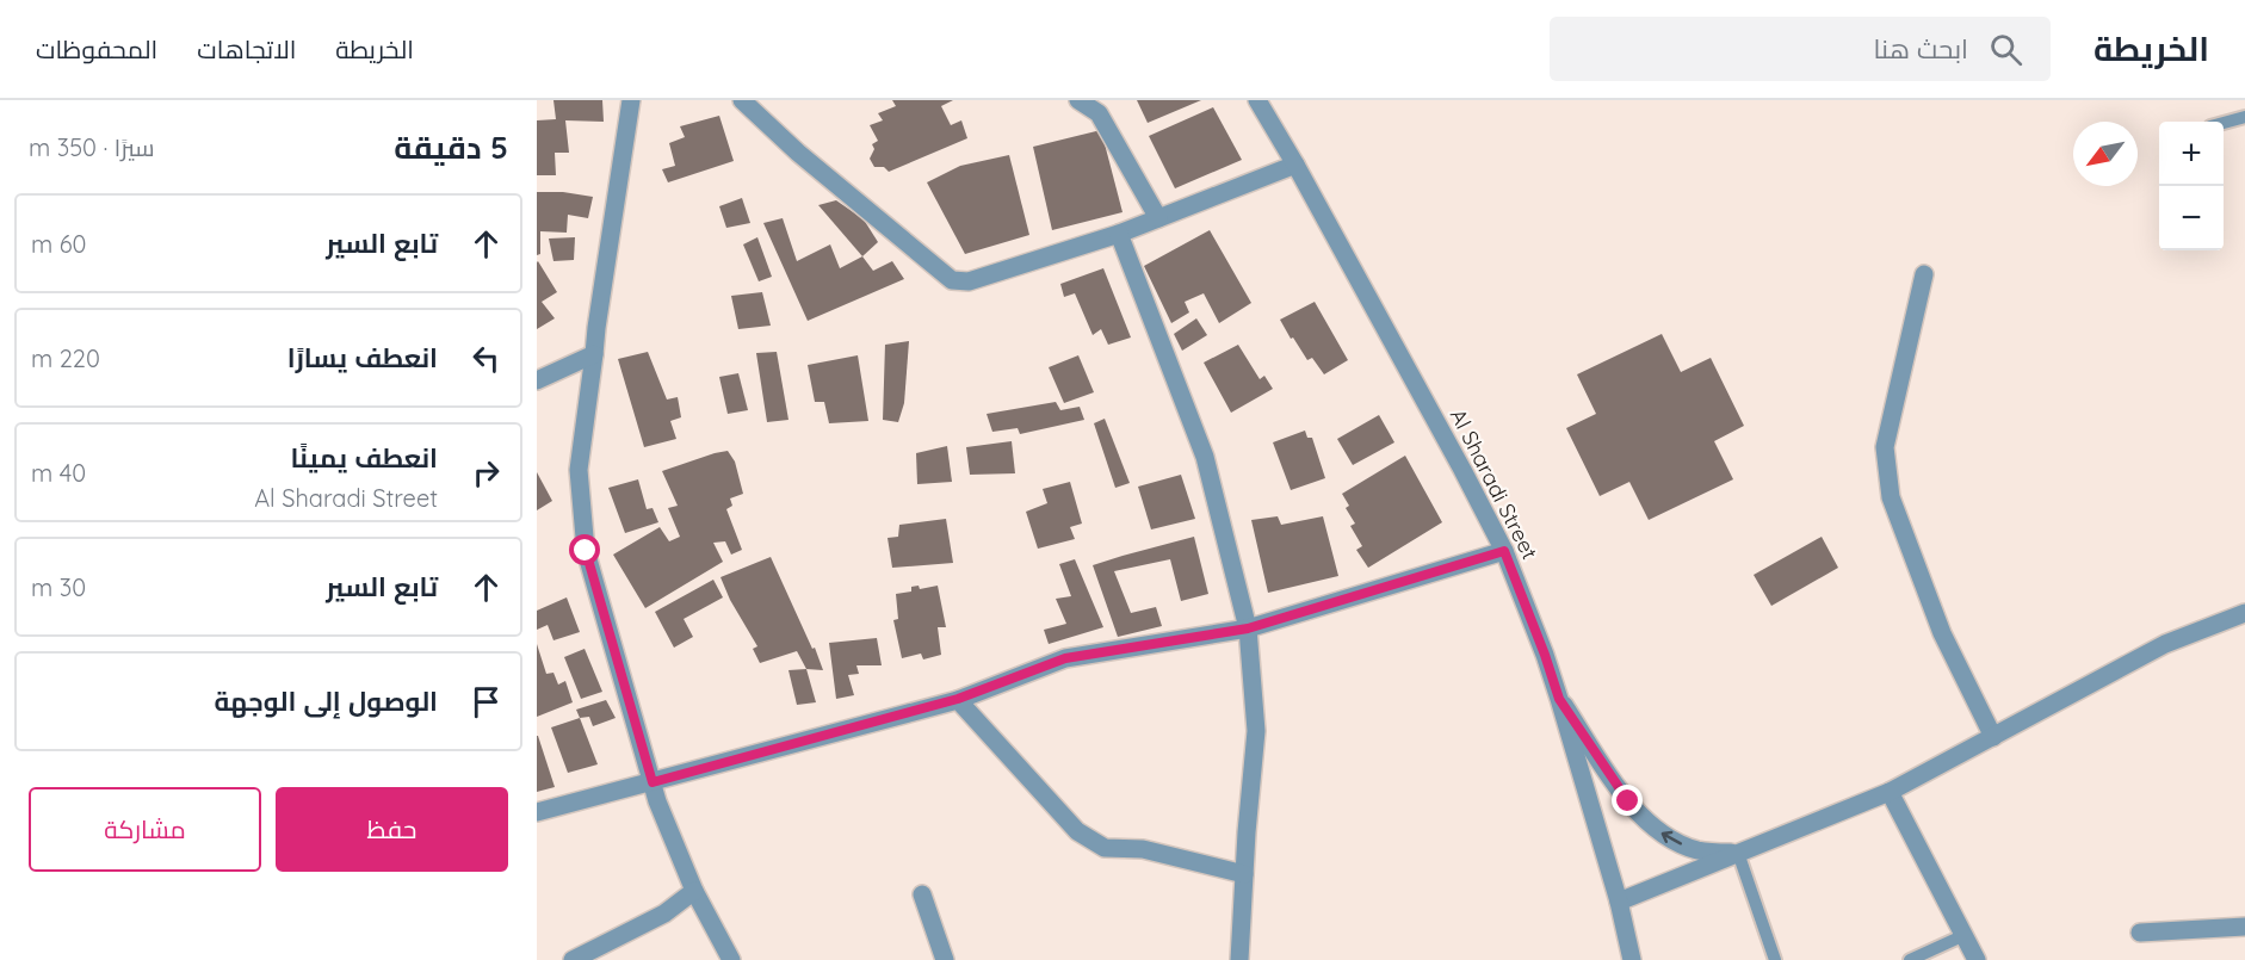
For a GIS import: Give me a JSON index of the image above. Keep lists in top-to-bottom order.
{
  "streets": {
    "street": ["Al Sharadi Street"]
  },
  "north": "bottom left",
  "page": {
    "header": "الخريطة",
    "search": "ابحث هنا",
    "nav": ["الخريطة", "الاتجاهات", "المحفوظات"],
    "heading": ["5 دقيقة", "سيرًا · 350 m"],
    "map_buttons": ["+", "−"],
    "list": [
      ["تابع السير", "60 m"],
      ["انعطف يسارًا", "220 m"],
      ["انعطف يمينًا", "Al Sharadi Street", "40 m"],
      ["تابع السير", "30 m"],
      "الوصول إلى الوجهة"
    ],
    "buttons": ["حفظ", "مشاركة"]
  }
}
